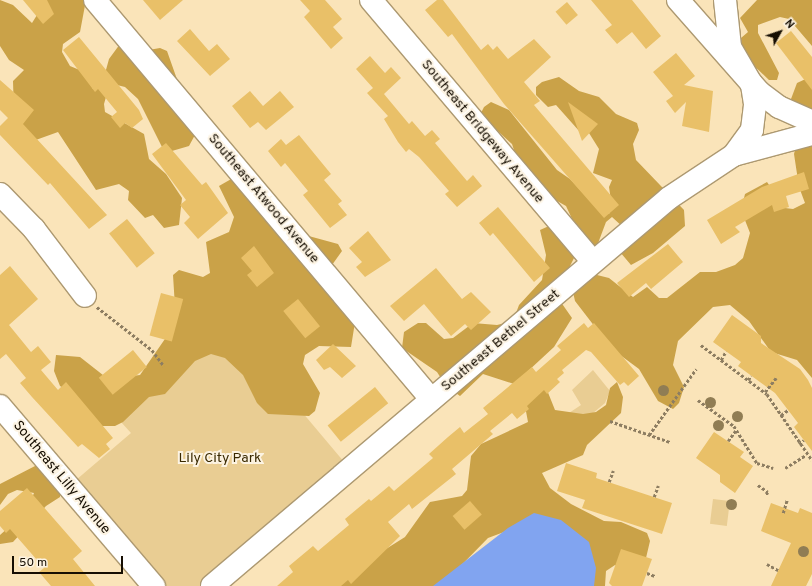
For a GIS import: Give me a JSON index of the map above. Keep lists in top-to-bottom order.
{
  "streets": {
    "street": [
      "Southeast Bridgeway Avenue",
      "Southeast Atwood Avenue",
      "Southeast Bethel Street",
      "Southeast Lilly Avenue"
    ]
  },
  "crossings": [
    ["Southeast Bridgeway Avenue", "Southeast Bethel Street"],
    ["Southeast Atwood Avenue", "Southeast Bethel Street"]
  ],
  "parks": ["Lily City Park"],
  "scale_bar": "50 m",
  "north": "top right"
}
